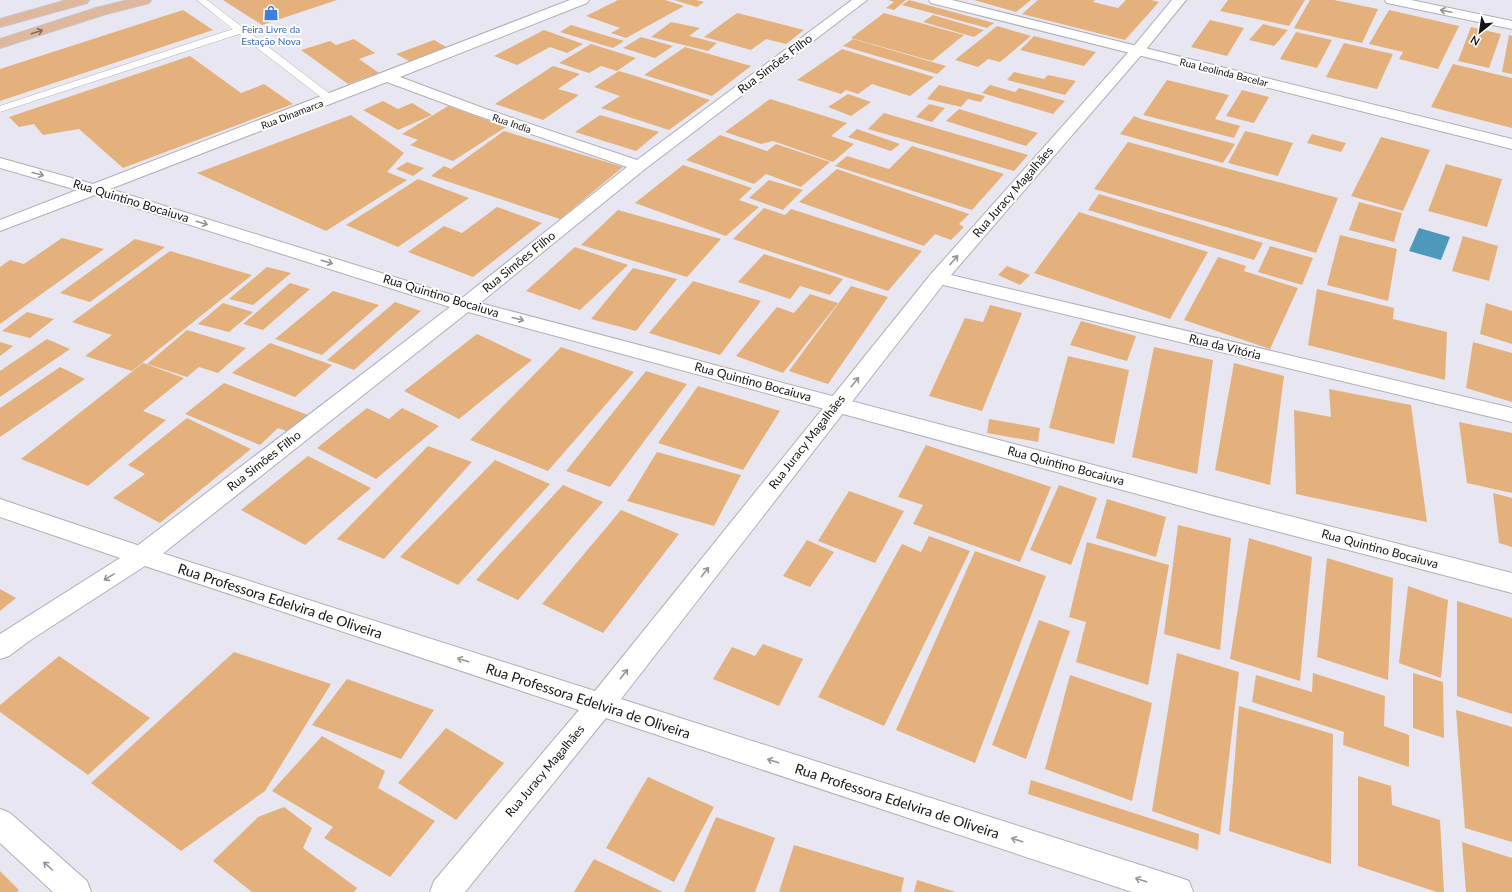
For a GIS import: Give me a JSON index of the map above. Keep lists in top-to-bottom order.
{
  "streets": {
    "street": [
      "Rua Simões Filho",
      "Rua Leolinda Bacelar",
      "Rua Dinamarca",
      "Rua India",
      "Rua Juracy Magalhães",
      "Rua Quintino Bocaiuva",
      "Rua da Vitória",
      "Rua Professora Edelvira de Oliveira"
    ]
  },
  "crossings": [
    ["Rua Simões Filho", "Rua India"],
    ["Rua Simões Filho", "Rua Quintino Bocaiuva"],
    ["Rua Simões Filho", "Rua Professora Edelvira de Oliveira"],
    ["Rua Leolinda Bacelar", "Rua Juracy Magalhães"],
    ["Rua Dinamarca", "Rua India"],
    ["Rua Dinamarca", "Rua Quintino Bocaiuva"],
    ["Rua Juracy Magalhães", "Rua Quintino Bocaiuva"],
    ["Rua Juracy Magalhães", "Rua da Vitória"],
    ["Rua Juracy Magalhães", "Rua Professora Edelvira de Oliveira"]
  ],
  "one_way": ["Rua Juracy Magalhães", "Rua Quintino Bocaiuva", "Rua Professora Edelvira de Oliveira"],
  "places": {
    "shop": ["Feira Livre da Estação Nova"]
  },
  "north": "bottom left"
}
